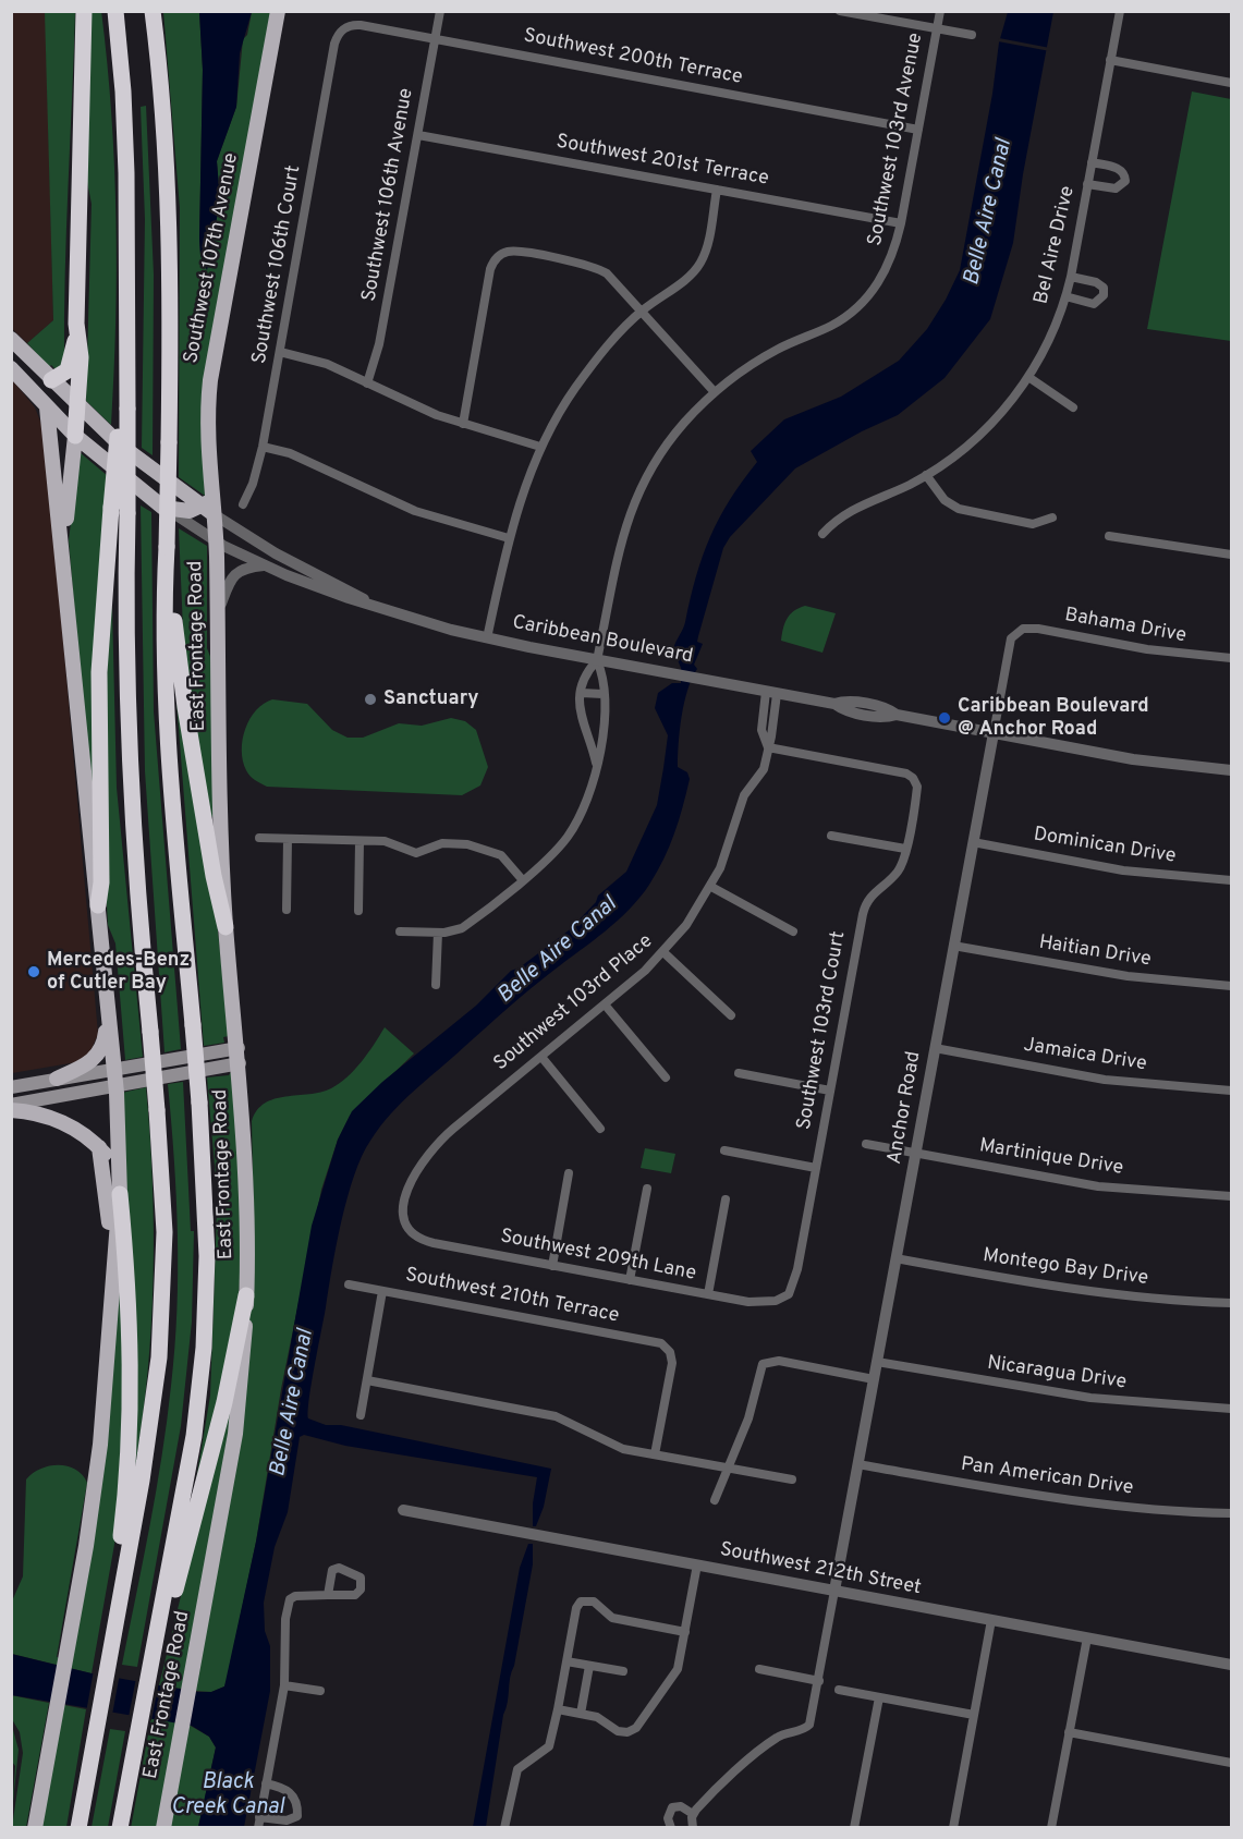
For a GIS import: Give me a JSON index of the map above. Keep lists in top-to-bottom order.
{
  "streets": {
    "main road": ["Southwest 107th Avenue", "Caribbean Boulevard", "East Frontage Road"],
    "street": [
      "Southwest 200th Terrace",
      "Southwest 103rd Avenue",
      "Southwest 201st Terrace",
      "Southwest 106th Avenue",
      "Bel Aire Drive",
      "Southwest 106th Court",
      "Bahama Drive",
      "Dominican Drive",
      "Haitian Drive",
      "Southwest 103rd Place",
      "Southwest 103rd Court",
      "Jamaica Drive",
      "Anchor Road",
      "Martinique Drive",
      "Southwest 209th Lane",
      "Montego Bay Drive",
      "Southwest 210th Terrace",
      "Nicaragua Drive",
      "Pan American Drive",
      "Southwest 212th Street"
    ]
  },
  "crossings": [
    ["Southwest 200th Terrace", "Southwest 103rd Avenue"],
    ["Southwest 200th Terrace", "Southwest 106th Avenue"],
    ["Southwest 200th Terrace", "Southwest 106th Court"],
    ["Southwest 103rd Avenue", "Southwest 201st Terrace"],
    ["Southwest 103rd Avenue", "Caribbean Boulevard"],
    ["Southwest 201st Terrace", "Southwest 106th Avenue"],
    ["Southwest 107th Avenue", "Caribbean Boulevard"],
    ["Southwest 107th Avenue", "East Frontage Road"],
    ["Bahama Drive", "Anchor Road"],
    ["Caribbean Boulevard", "East Frontage Road"],
    ["Caribbean Boulevard", "Southwest 103rd Place"],
    ["Caribbean Boulevard", "Anchor Road"],
    ["Dominican Drive", "Anchor Road"],
    ["Haitian Drive", "Anchor Road"],
    ["Southwest 103rd Place", "Southwest 103rd Court"],
    ["Southwest 103rd Place", "Southwest 209th Lane"],
    ["Southwest 103rd Court", "Southwest 209th Lane"],
    ["Jamaica Drive", "Anchor Road"],
    ["Anchor Road", "Martinique Drive"],
    ["Anchor Road", "Montego Bay Drive"],
    ["Anchor Road", "Nicaragua Drive"],
    ["Anchor Road", "Pan American Drive"],
    ["Anchor Road", "Southwest 212th Street"]
  ],
  "water": ["Belle Aire Canal", "Black Creek Canal"],
  "places": ["Sanctuary", "Caribbean Boulevard @ Anchor Road", "Mercedes-Benz of Cutler Bay"]
}
